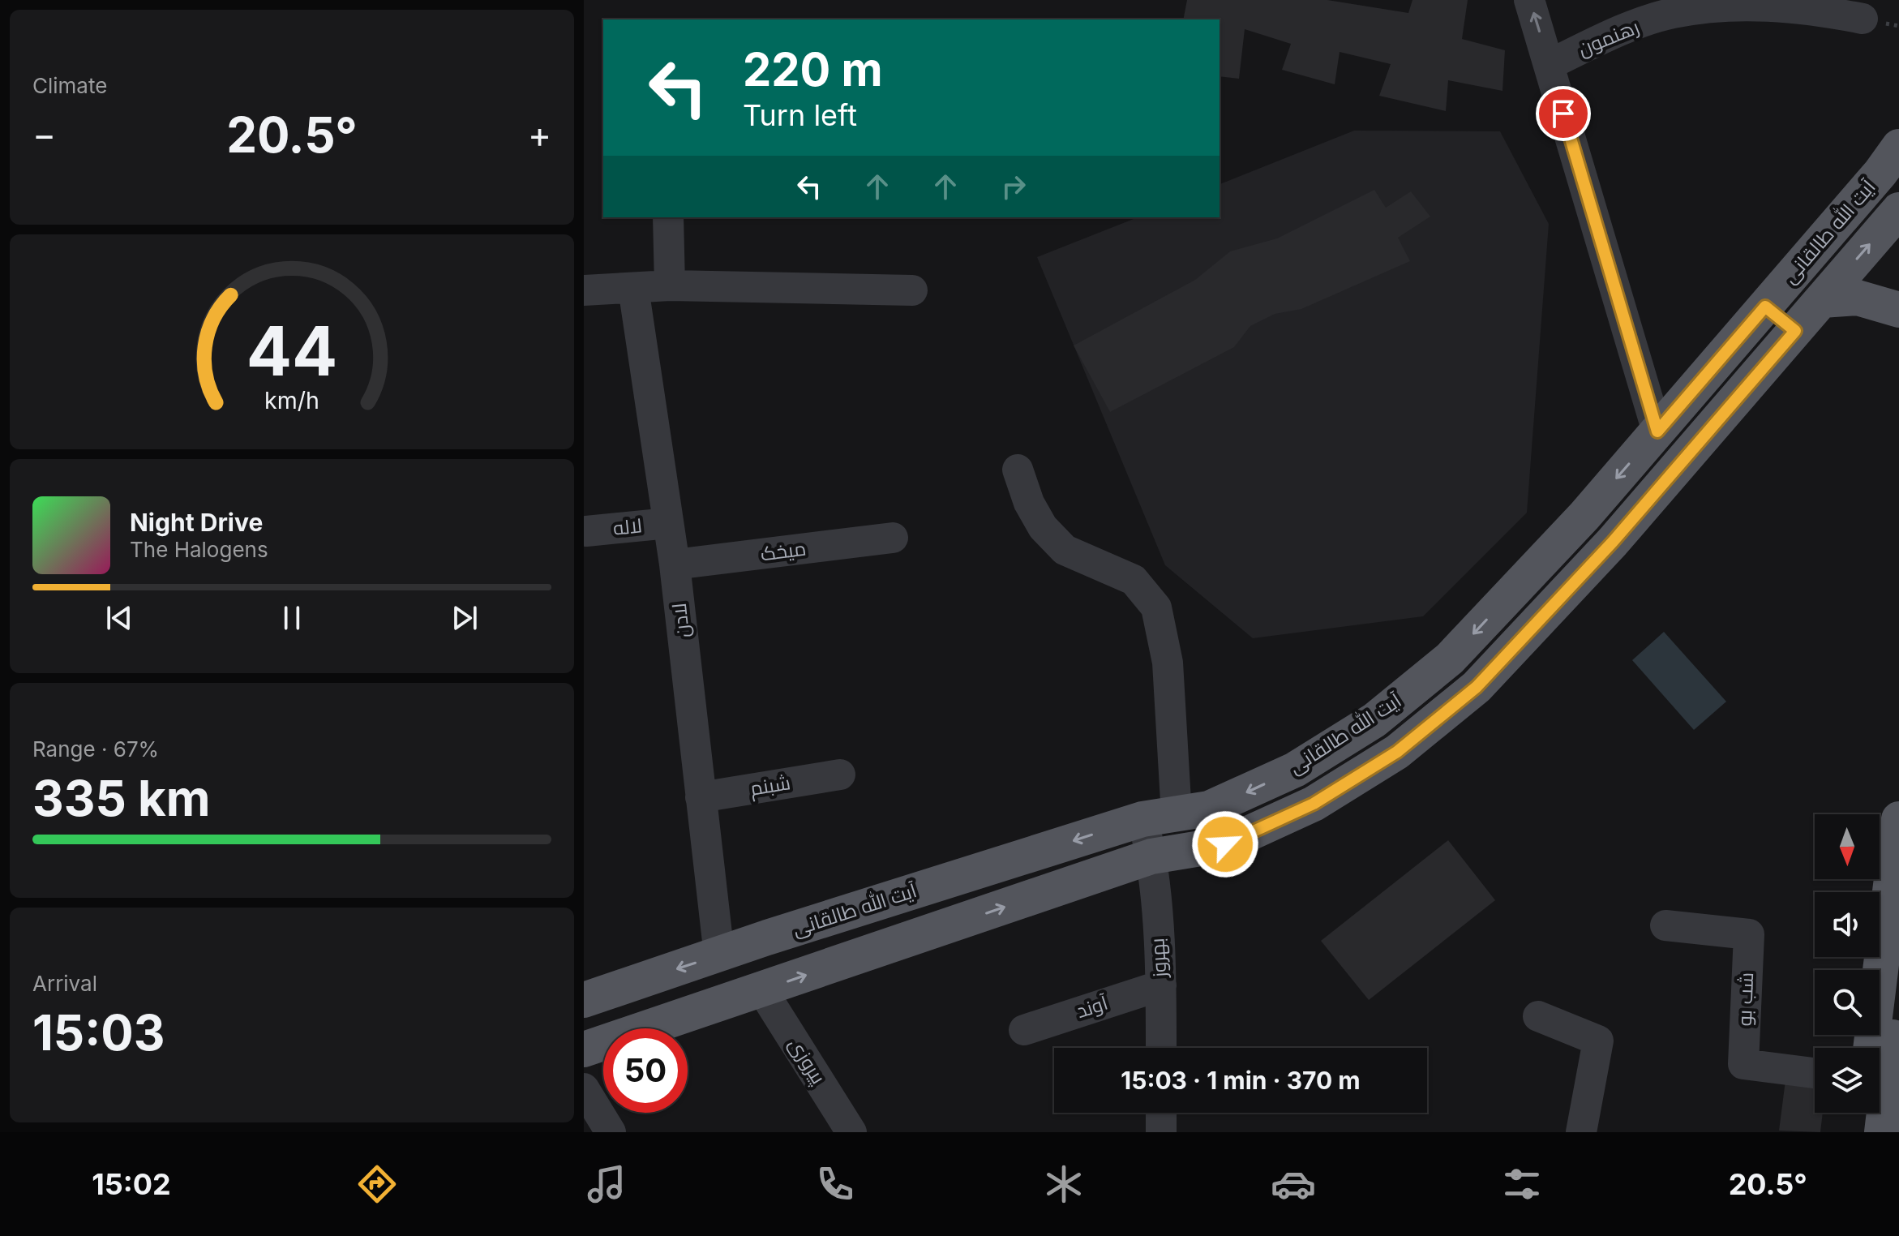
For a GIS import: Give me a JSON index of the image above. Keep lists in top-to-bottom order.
{
  "streets": {
    "main road": ["آیت الله طالقانی"],
    "street": [
      "رهنمون",
      "لاله",
      "میخک",
      "لادن",
      "شبنم",
      "بهروز",
      "شب بو",
      "آوند",
      "پیروزی"
    ]
  },
  "crossings": [
    ["آیت الله طالقانی", "لادن"],
    ["آیت الله طالقانی", "بهروز"],
    ["آیت الله طالقانی", "پیروزی"],
    ["لاله", "لادن"],
    ["میخک", "لادن"],
    ["لادن", "شبنم"],
    ["بهروز", "آوند"]
  ],
  "north": "bottom",
  "page": {
    "tile": [
      "Climate",
      ["Range · 67%", "335 km"],
      ["Arrival", "15:03"]
    ],
    "turn": ["220 m", "Turn left"],
    "heat": ["−", "20.5°", "+"],
    "song": ["Night Drive", "The Halogens"],
    "limit": "50",
    "trip": "15:03 · 1 min · 370 m",
    "tabs": ["15:02", "20.5°"],
    "gauge": ["44", "km/h"]
  }
}
